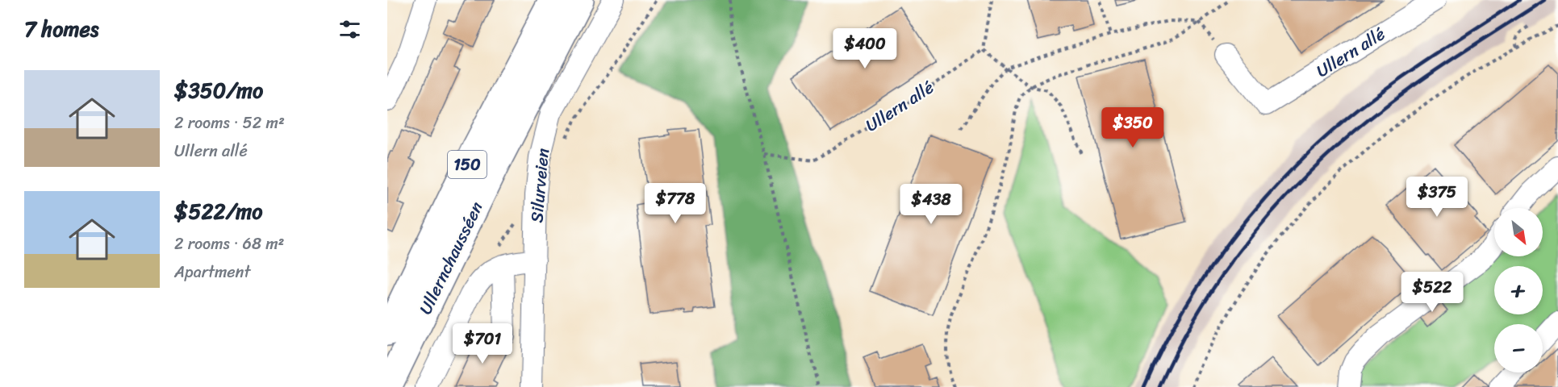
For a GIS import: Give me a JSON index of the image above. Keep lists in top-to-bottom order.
{
  "streets": {
    "highway": ["150", "Ullernchausséen"],
    "street": ["Ullern allé", "Silurveien"]
  },
  "north": "bottom right",
  "page": {
    "heading": "7 homes",
    "price": [
      "$400",
      "$350",
      "$375",
      "$778",
      "$438",
      "$522",
      "$701"
    ],
    "list": [
      {
        "name": "$350/mo",
        "note": "2 rooms · 52 m² · Ullern allé"
      },
      {
        "name": "$522/mo",
        "note": "2 rooms · 68 m² · Apartment"
      }
    ],
    "map_buttons": ["+", "−"]
  }
}
